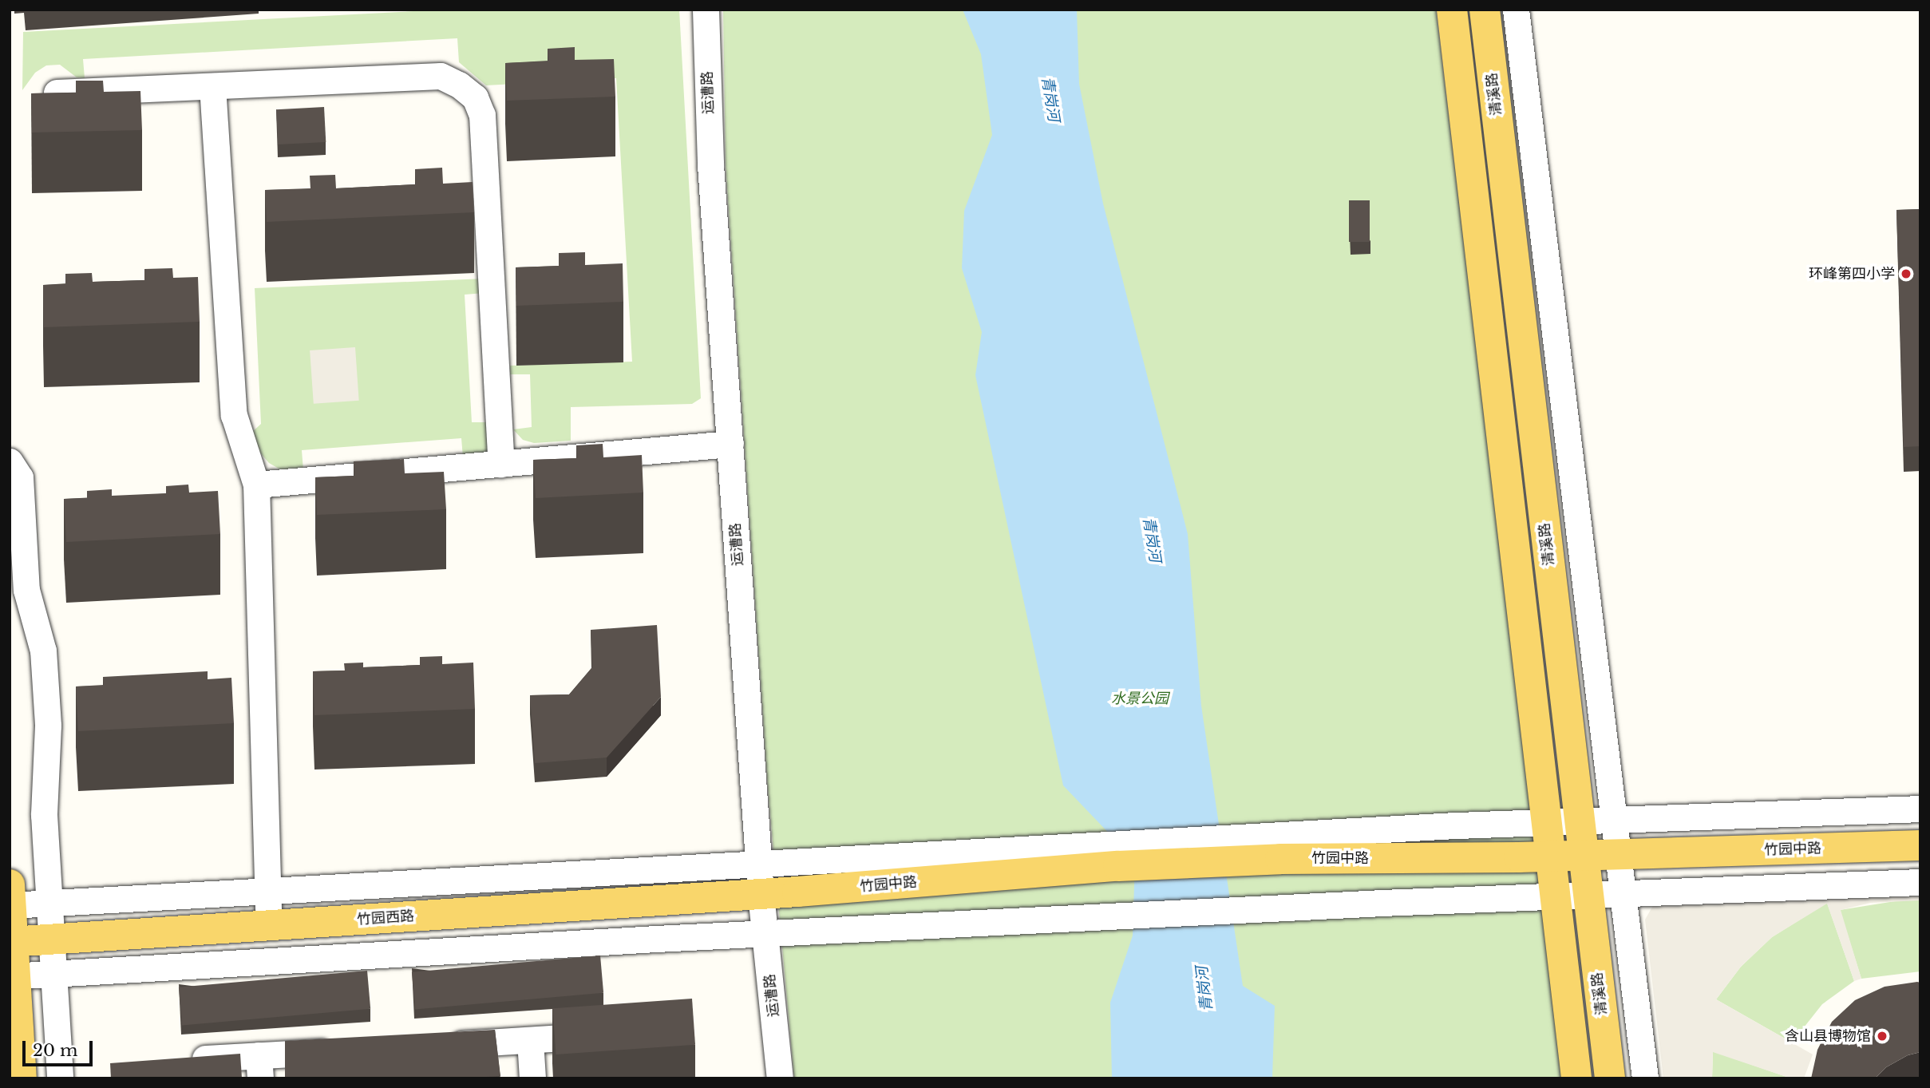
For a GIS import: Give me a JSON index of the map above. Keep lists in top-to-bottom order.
{
  "streets": {
    "main road": ["清溪路", "竹园中路", "竹园西路"],
    "street": ["运漕路"]
  },
  "crossings": [
    ["运漕路", "竹园中路"],
    ["运漕路", "竹园西路"],
    ["清溪路", "竹园中路"],
    ["竹园中路", "竹园西路"]
  ],
  "water": ["青岗河"],
  "parks": ["水景公园"],
  "places": ["环峰第四小学", "含山县博物馆"],
  "scale_bar": "20 m"
}
